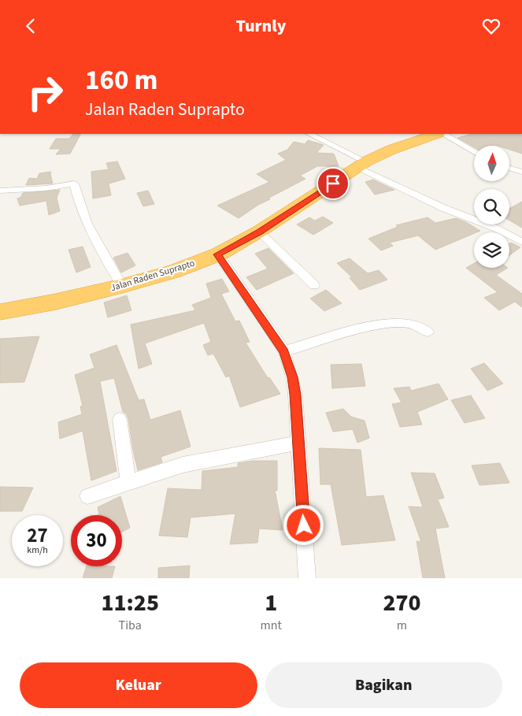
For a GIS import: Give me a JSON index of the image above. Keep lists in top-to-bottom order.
{
  "streets": {
    "highway": ["Jalan Raden Suprapto"]
  },
  "north": "top",
  "page": {
    "header": "Turnly",
    "turn": ["160 m", "Jalan Raden Suprapto"],
    "speed": "27 km/h",
    "limit": "30",
    "eta": [
      "11:25",
      "Tiba",
      "1",
      "mnt",
      "270",
      "m"
    ],
    "buttons": ["Keluar", "Bagikan"]
  }
}
